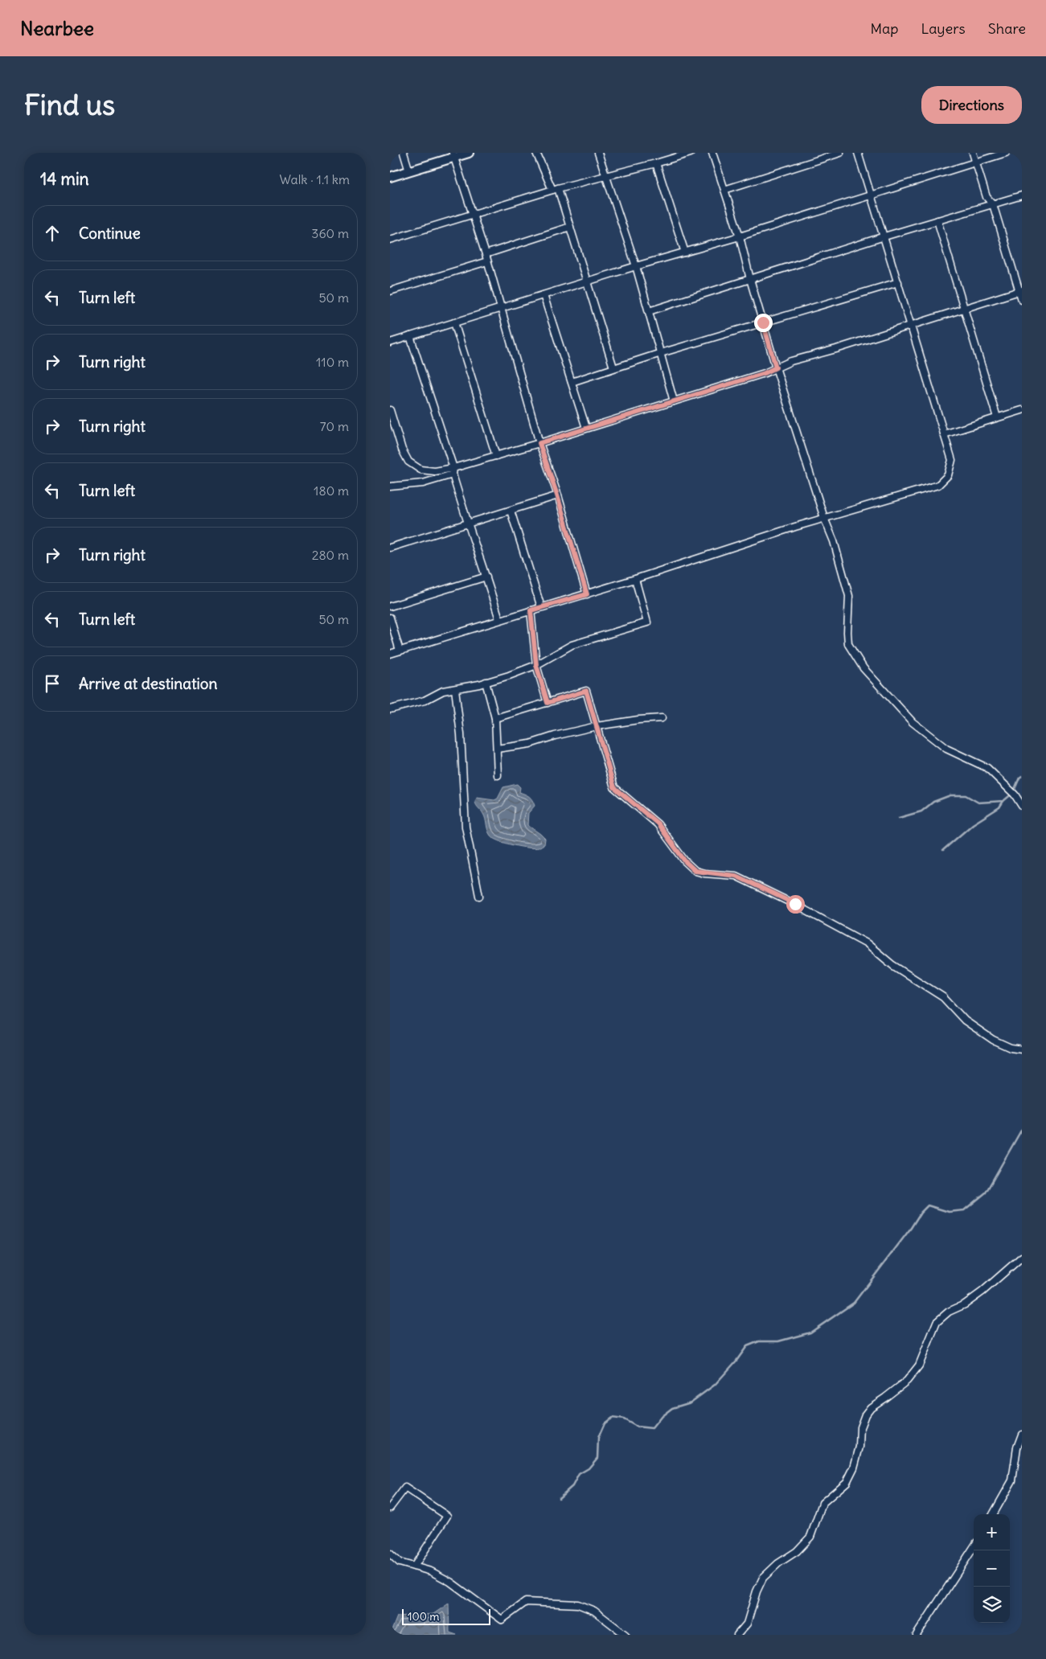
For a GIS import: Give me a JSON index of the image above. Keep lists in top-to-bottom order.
{
  "scale_bar": "100 m",
  "page": {
    "header": "Nearbee",
    "nav": ["Map", "Layers", "Share"],
    "buttons": "Directions",
    "title": "Find us",
    "heading": ["14 min", "Walk · 1.1 km"],
    "list": [
      ["Continue", "360 m"],
      ["Turn left", "50 m"],
      ["Turn right", "110 m"],
      ["Turn right", "70 m"],
      ["Turn left", "180 m"],
      ["Turn right", "280 m"],
      ["Turn left", "50 m"],
      "Arrive at destination"
    ],
    "map_buttons": ["+", "−"],
    "scale": "100 m"
  }
}
